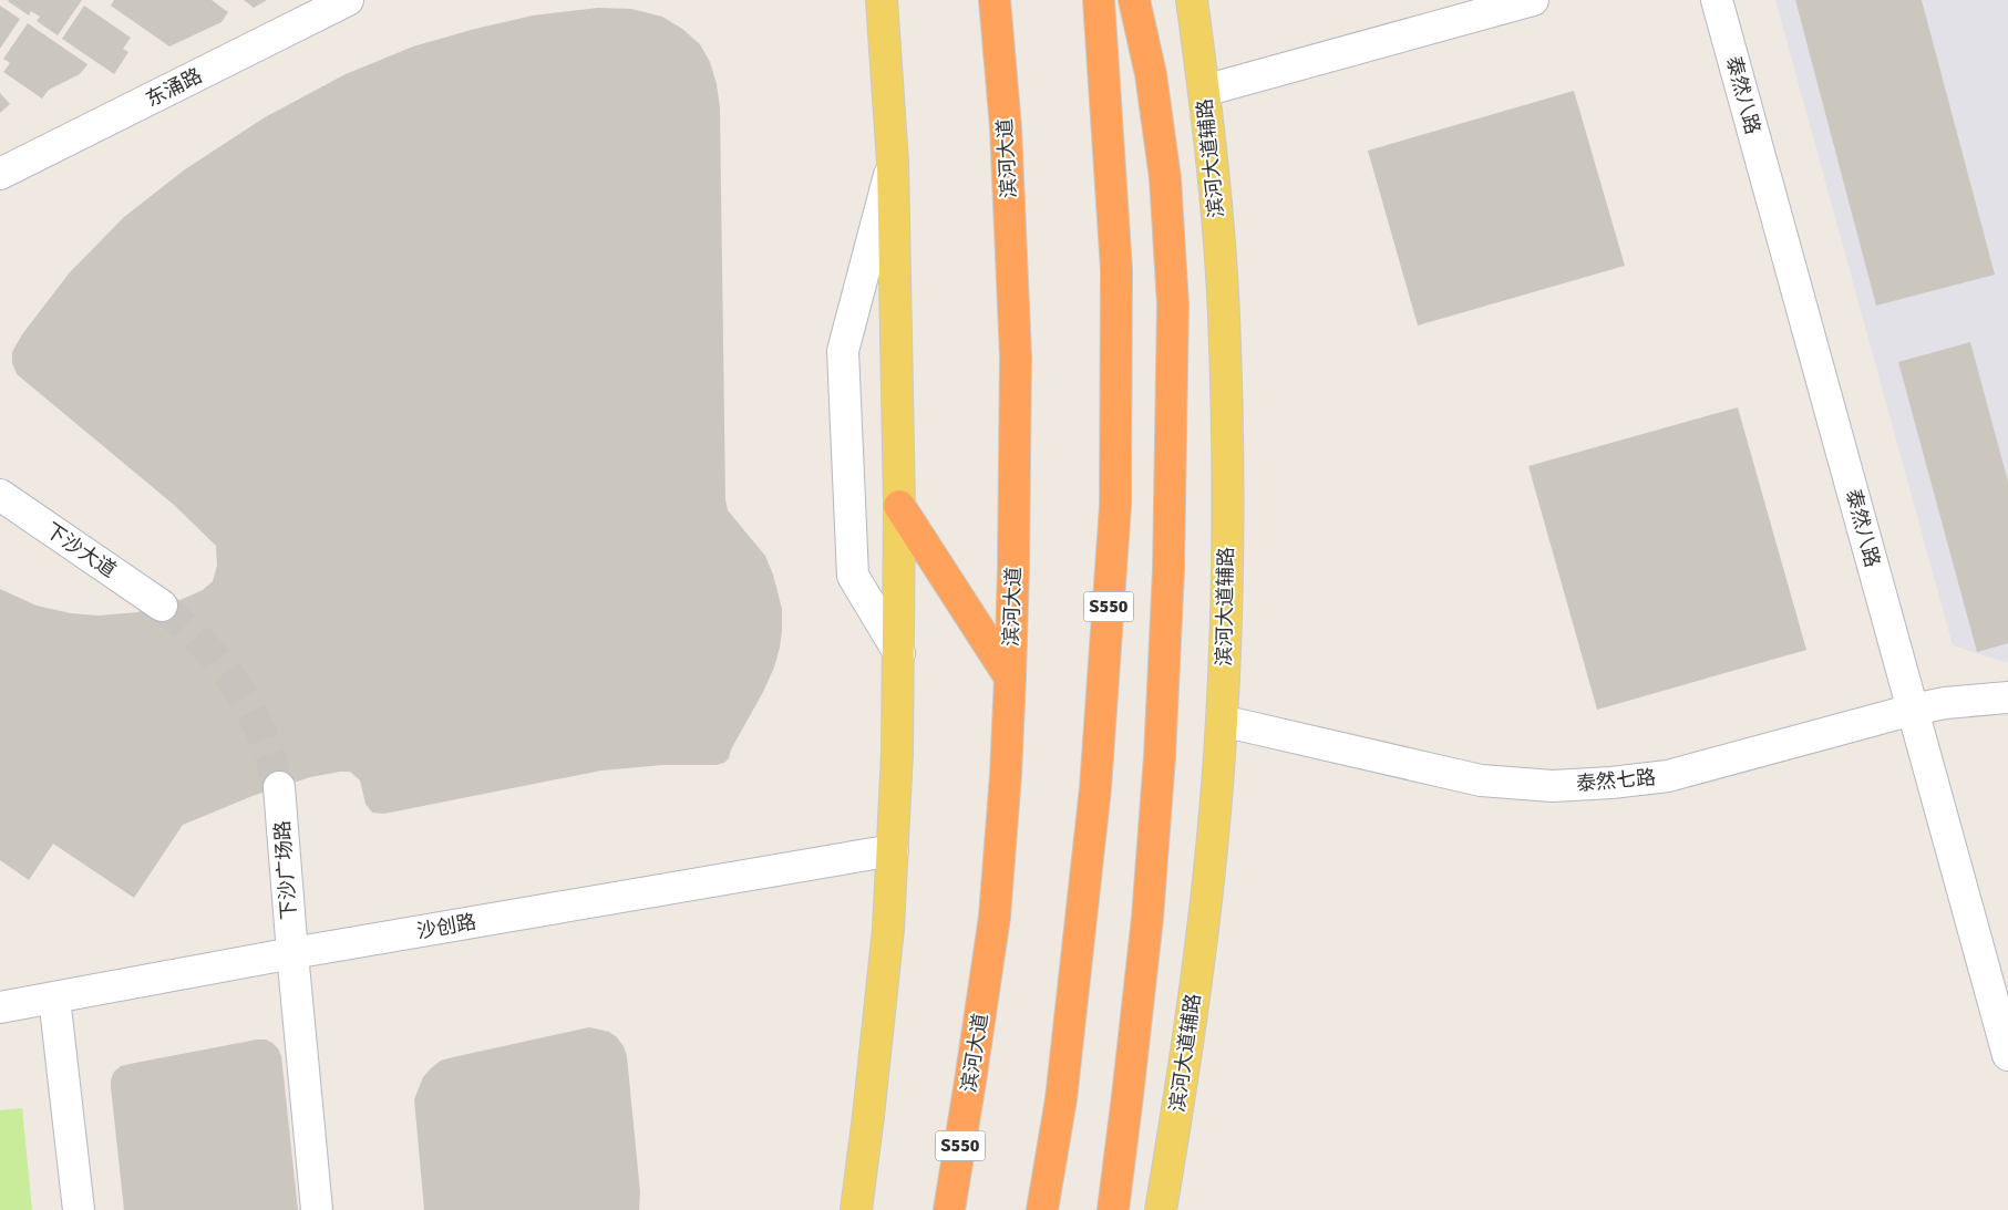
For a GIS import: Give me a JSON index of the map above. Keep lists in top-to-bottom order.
{
  "streets": {
    "highway": ["滨河大道", "S550"],
    "main road": ["滨河大道辅路"],
    "street": [
      "东涌路",
      "泰然八路",
      "下沙大道",
      "泰然七路",
      "下沙广场路",
      "沙创路"
    ]
  },
  "crossings": [
    ["泰然八路", "泰然七路"],
    ["滨河大道辅路", "泰然七路"],
    ["下沙广场路", "沙创路"]
  ]
}
